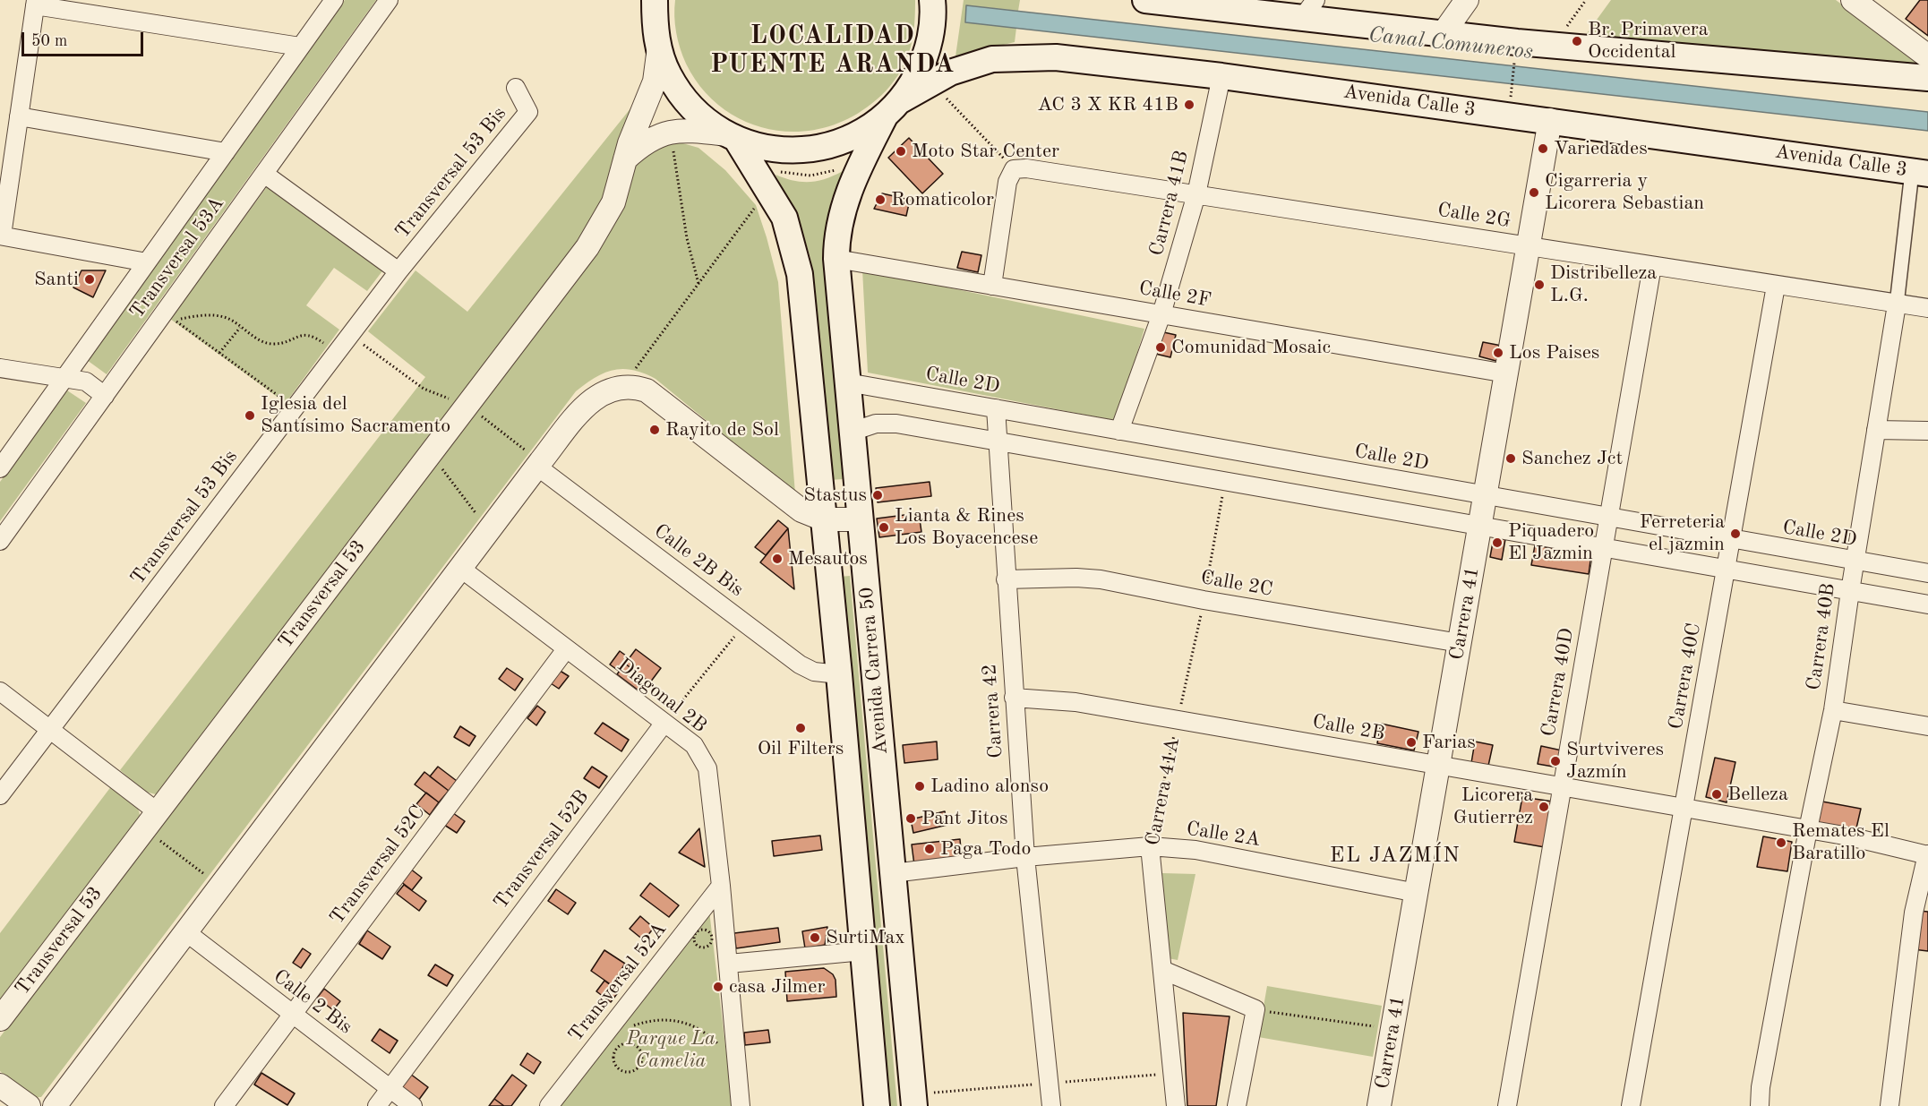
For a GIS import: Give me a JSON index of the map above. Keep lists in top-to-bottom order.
{
  "streets": {
    "main road": ["Avenida Calle 3", "Avenida Carrera 50"],
    "street": [
      "Transversal 53 Bis",
      "Carrera 41B",
      "Calle 2G",
      "Transversal 53A",
      "Calle 2F",
      "Calle 2D",
      "Calle 2B Bis",
      "Calle 2C",
      "Transversal 53",
      "Carrera 41",
      "Carrera 40B",
      "Carrera 40C",
      "Carrera 40D",
      "Diagonal 2B",
      "Carrera 42",
      "Calle 2B",
      "Carrera 41A",
      "Calle 2A",
      "Transversal 52B",
      "Transversal 52C",
      "Transversal 52A",
      "Calle 2 Bis"
    ]
  },
  "crossings": [
    ["Avenida Calle 3", "Carrera 41B"],
    ["Avenida Calle 3", "Carrera 41"],
    ["Avenida Calle 3", "Carrera 40B"],
    ["Avenida Calle 3", "Avenida Carrera 50"],
    ["Carrera 41B", "Calle 2G"],
    ["Carrera 41B", "Calle 2F"],
    ["Carrera 41B", "Calle 2D"],
    ["Calle 2G", "Carrera 41"],
    ["Calle 2G", "Carrera 40B"],
    ["Calle 2G", "Carrera 40C"],
    ["Calle 2G", "Carrera 40D"],
    ["Calle 2F", "Carrera 41"],
    ["Calle 2F", "Avenida Carrera 50"],
    ["Calle 2D", "Carrera 41"],
    ["Calle 2D", "Carrera 40B"],
    ["Calle 2D", "Avenida Carrera 50"],
    ["Calle 2D", "Carrera 40C"],
    ["Calle 2D", "Carrera 40D"],
    ["Calle 2D", "Carrera 42"],
    ["Calle 2B Bis", "Avenida Carrera 50"],
    ["Calle 2C", "Carrera 41"],
    ["Calle 2C", "Carrera 42"],
    ["Calle 2C", "Carrera 41A"],
    ["Carrera 41", "Calle 2B"],
    ["Carrera 41", "Calle 2A"],
    ["Carrera 40B", "Calle 2B"],
    ["Avenida Carrera 50", "Calle 2A"],
    ["Carrera 40C", "Calle 2B"],
    ["Carrera 40D", "Calle 2B"],
    ["Diagonal 2B", "Transversal 52B"],
    ["Diagonal 2B", "Transversal 52C"],
    ["Diagonal 2B", "Transversal 52A"],
    ["Carrera 42", "Calle 2B"],
    ["Carrera 42", "Calle 2A"],
    ["Calle 2B", "Carrera 41A"],
    ["Carrera 41A", "Calle 2A"],
    ["Transversal 52B", "Calle 2 Bis"],
    ["Transversal 52C", "Calle 2 Bis"]
  ],
  "districts": ["LOCALIDAD PUENTE ARANDA", "EL JAZMÍN"],
  "water": ["Canal Comuneros"],
  "parks": ["Parque La Camelia"],
  "places": [
    "Br. Primavera Occidental",
    "AC 3 X KR 41B",
    "Variedades",
    "Moto Star Center",
    "Cigarreria y Licorera Sebastian",
    "Romaticolor",
    "Santi",
    "Distribelleza L.G.",
    "Comunidad Mosaic",
    "Los Paises",
    "Iglesia del Santísimo Sacramento",
    "Rayito de Sol",
    "Sanchez Jct",
    "Stastus",
    "Lianta & Rines Los Boyacencese",
    "Ferreteria el jazmin",
    "Piquadero El Jazmin",
    "Mesautos",
    "Oil Filters",
    "Farias",
    "Surtviveres Jazmín",
    "Ladino alonso",
    "Belleza",
    "Licorera Gutierrez",
    "Pant Jitos",
    "Remates El Baratillo",
    "Paga Todo",
    "SurtiMax",
    "casa Jilmer"
  ],
  "scale_bar": "50 m"
}
